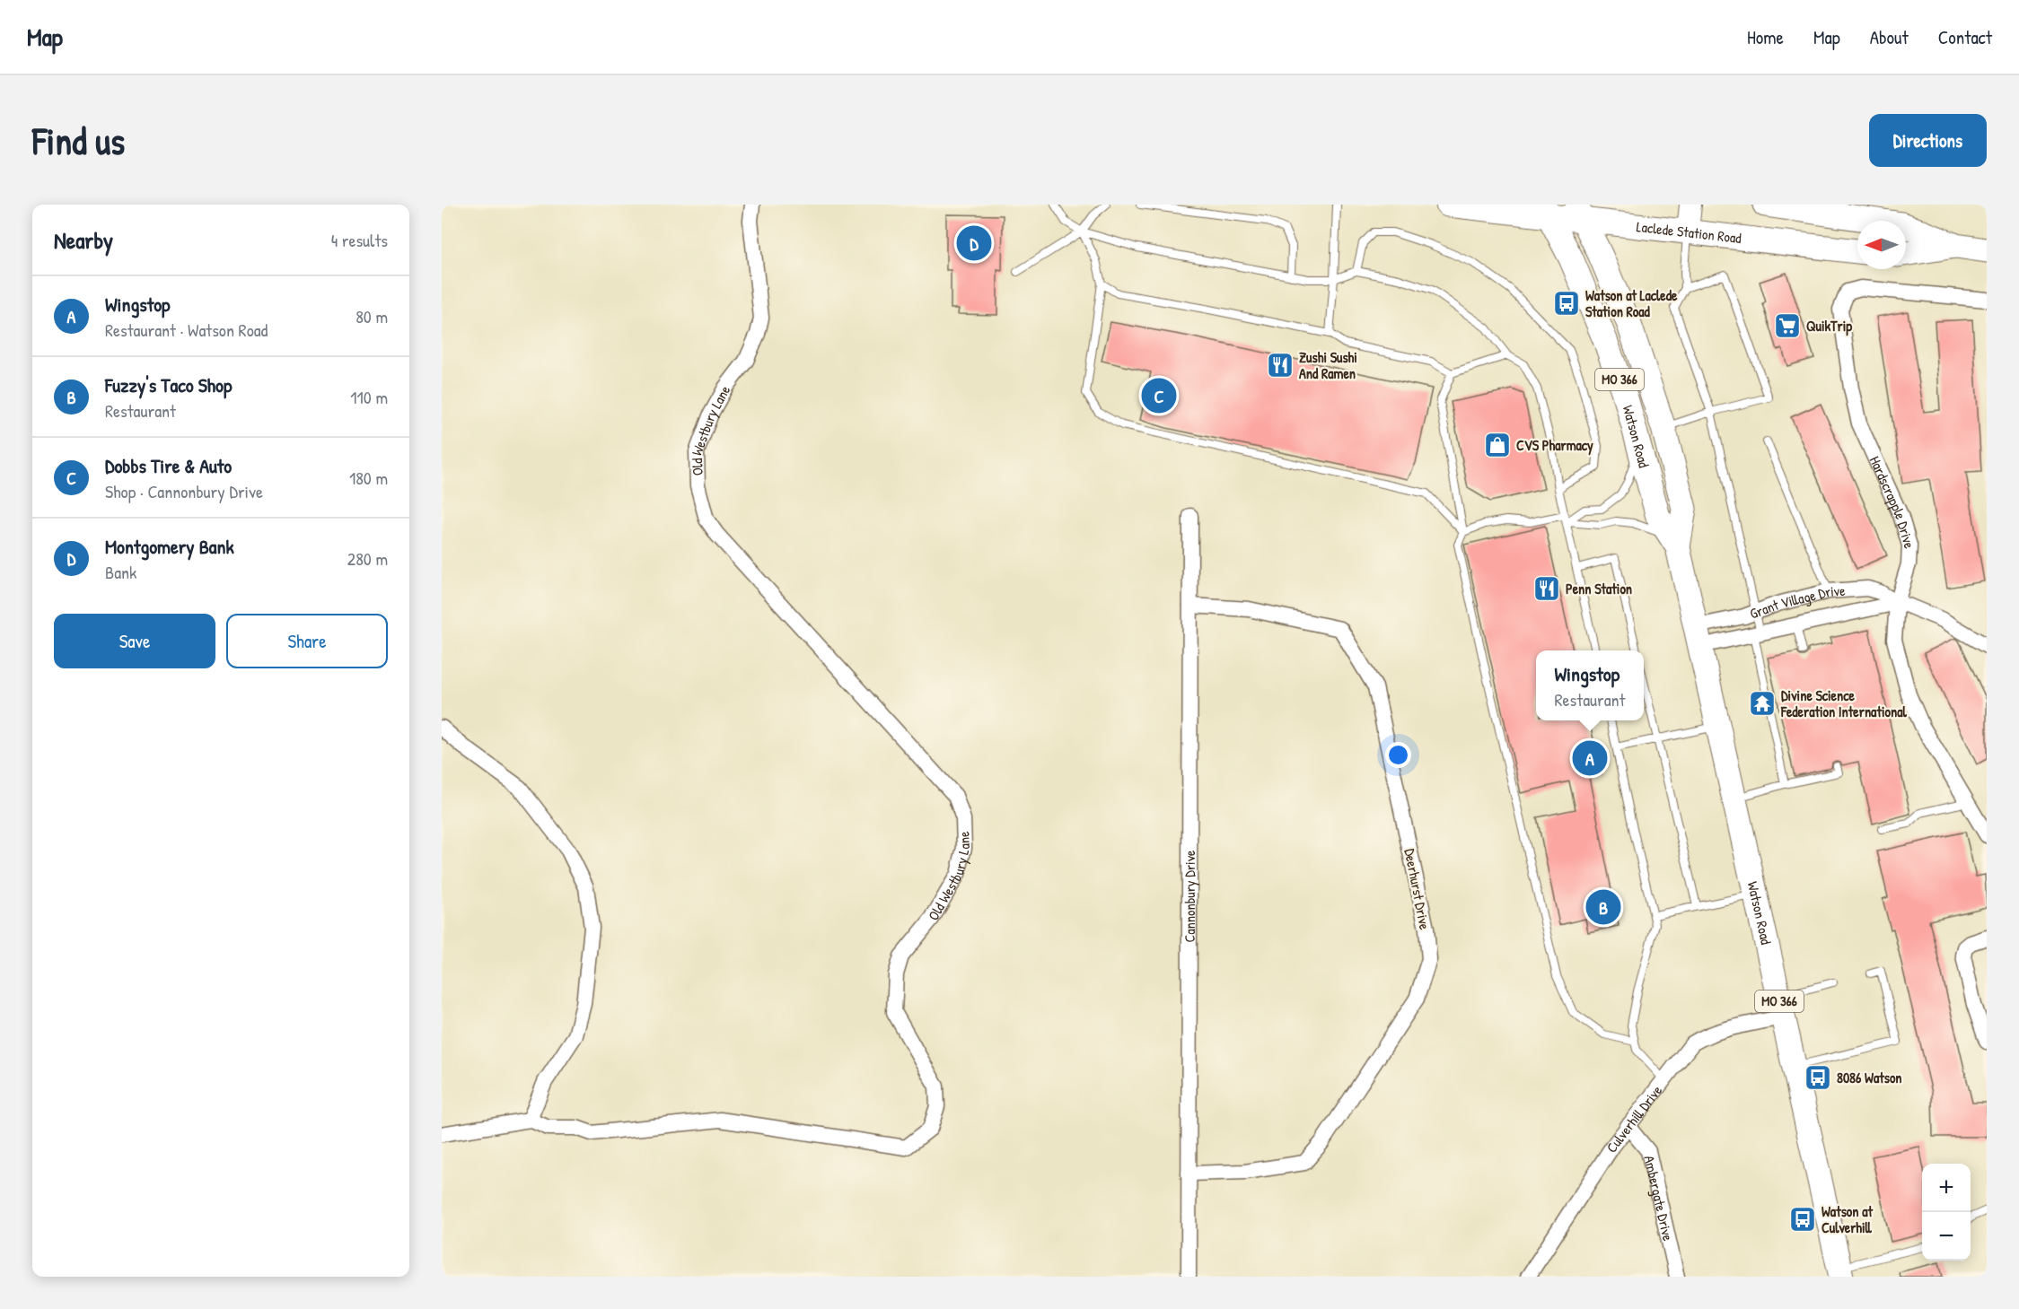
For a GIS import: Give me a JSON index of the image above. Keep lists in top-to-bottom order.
{
  "streets": {
    "main road": ["Laclede Station Road", "MO 366", "Watson Road"],
    "street": [
      "Old Westbury Lane",
      "Hardscrapple Drive",
      "Grant Village Drive",
      "Deerhurst Drive",
      "Cannonbury Drive",
      "Culverhill Drive",
      "Ambergate Drive"
    ]
  },
  "crossings": [
    ["Laclede Station Road", "Watson Road"],
    ["Watson Road", "Grant Village Drive"],
    ["Watson Road", "Culverhill Drive"],
    ["Hardscrapple Drive", "Grant Village Drive"],
    ["Deerhurst Drive", "Cannonbury Drive"],
    ["Culverhill Drive", "Ambergate Drive"]
  ],
  "places": {
    "bus stop": ["Watson at Laclede Station Road", "8086 Watson", "Watson at Culverhill"],
    "supermarket": ["QuikTrip"],
    "restaurant": ["Zushi Sushi And Ramen", "Penn Station"],
    "shop": ["CVS Pharmacy"],
    "temple": ["Divine Science Federation International"]
  },
  "north": "left",
  "page": {
    "header": "Map",
    "nav": [
      "Home",
      "Map",
      "About",
      "Contact"
    ],
    "buttons": [
      "Directions",
      ["Save", "Share"]
    ],
    "title": "Find us",
    "heading": ["Nearby", "4 results"],
    "pins": [
      "D",
      "C",
      "A",
      "B"
    ],
    "list": [
      {
        "mark": "A",
        "name": "Wingstop",
        "note": "Restaurant · Watson Road",
        "value": "80 m"
      },
      {
        "mark": "B",
        "name": "Fuzzy's Taco Shop",
        "note": "Restaurant",
        "value": "110 m"
      },
      {
        "mark": "C",
        "name": "Dobbs Tire & Auto",
        "note": "Shop · Cannonbury Drive",
        "value": "180 m"
      },
      {
        "mark": "D",
        "name": "Montgomery Bank",
        "note": "Bank",
        "value": "280 m"
      }
    ],
    "popup": ["Wingstop", "Restaurant"],
    "map_buttons": ["+", "−"]
  }
}
